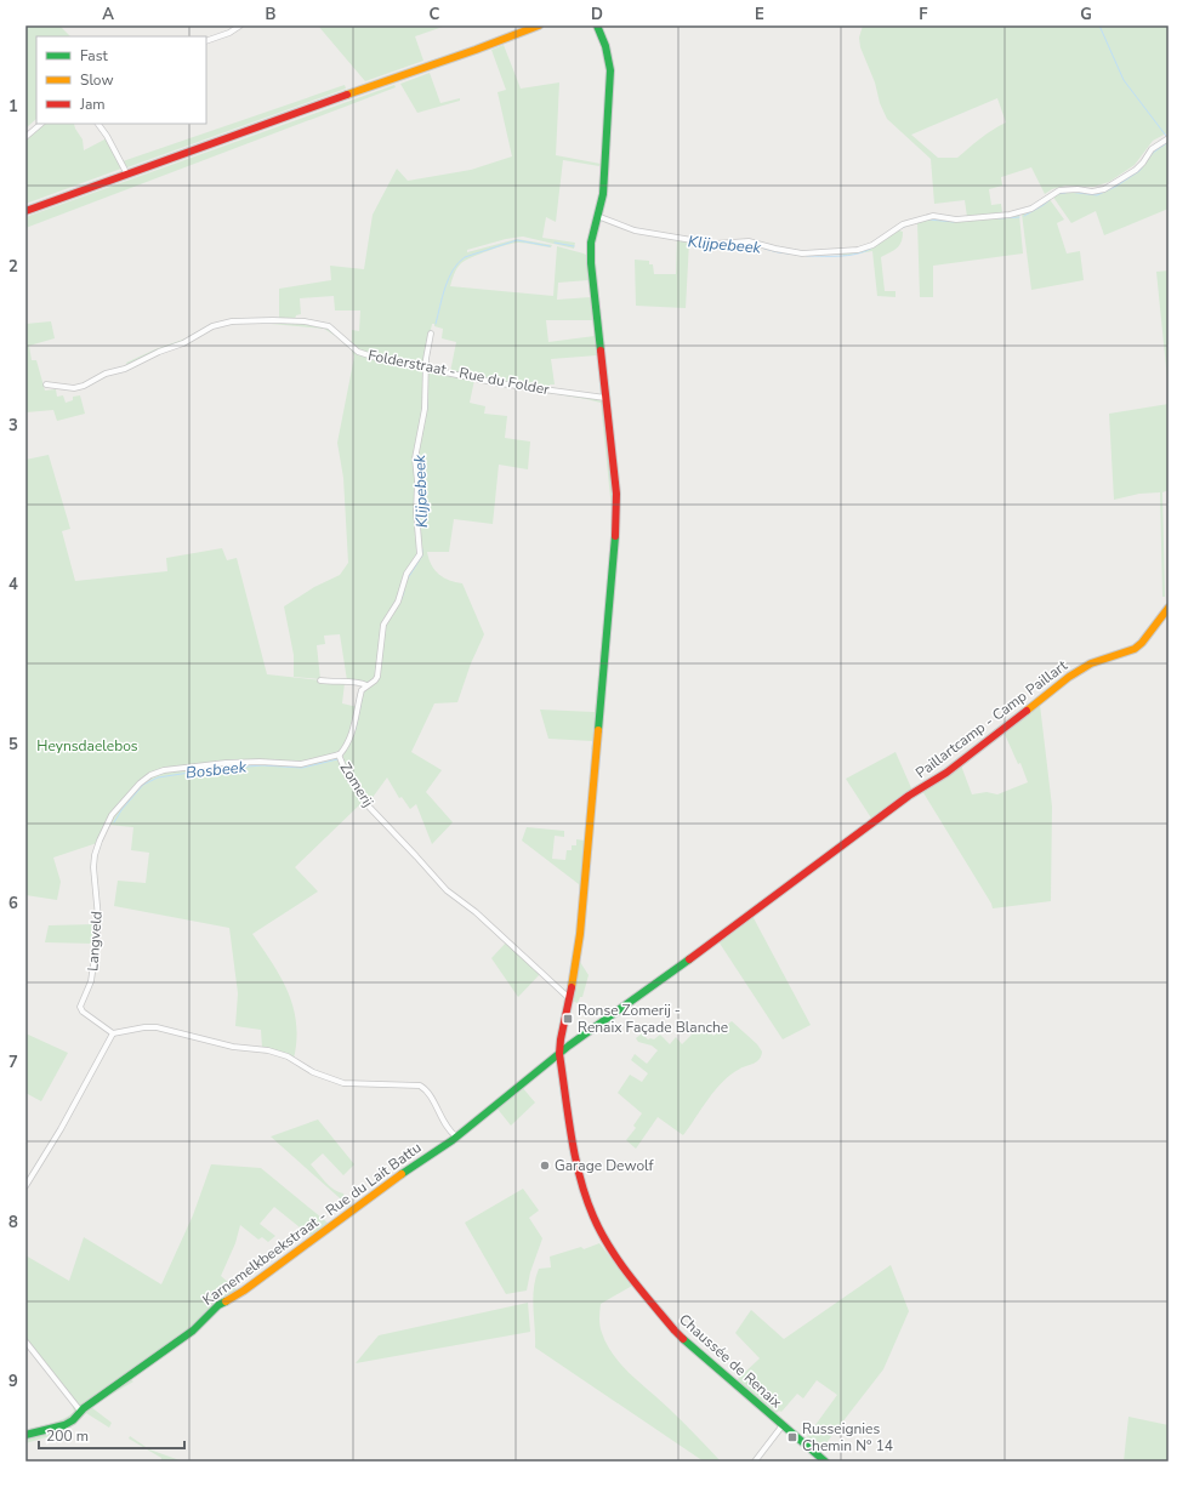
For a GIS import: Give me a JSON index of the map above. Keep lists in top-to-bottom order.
{
  "streets": {
    "street": [
      "Folderstraat - Rue du Folder",
      "Paillartcamp - Camp Paillart",
      "Zomerij",
      "Langveld",
      "Karnemelkbeekstraat - Rue du Lait Battu",
      "Chaussée de Renaix"
    ]
  },
  "crossings": [
    ["Folderstraat - Rue du Folder", "Zomerij"],
    ["Folderstraat - Rue du Folder", "Chaussée de Renaix"],
    ["Paillartcamp - Camp Paillart", "Karnemelkbeekstraat - Rue du Lait Battu"],
    ["Paillartcamp - Camp Paillart", "Chaussée de Renaix"],
    ["Zomerij", "Langveld"],
    ["Zomerij", "Chaussée de Renaix"],
    ["Karnemelkbeekstraat - Rue du Lait Battu", "Chaussée de Renaix"]
  ],
  "water": ["Klijpebeek", "Bosbeek"],
  "parks": ["Heynsdaelebos"],
  "places": {
    "transit": ["Ronse Zomerij - Renaix Façade Blanche", "Russeignies Chemin N° 14"],
    "other": ["Garage Dewolf"]
  },
  "legend": ["Fast", "Slow", "Jam"],
  "scale_bar": "200 m",
  "grid": {
    "columns": [
      "A",
      "B",
      "C",
      "D",
      "E",
      "F",
      "G"
    ],
    "rows": [
      "1",
      "2",
      "3",
      "4",
      "5",
      "6",
      "7",
      "8",
      "9"
    ]
  }
}
